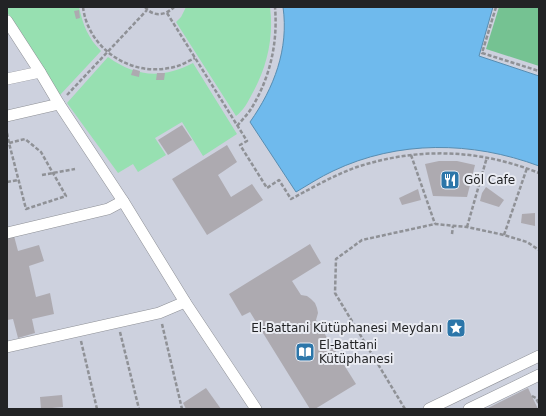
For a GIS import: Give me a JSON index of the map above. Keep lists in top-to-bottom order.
{
  "places": {
    "restaurant": ["Göl Cafe"],
    "place": ["El-Battani Kütüphanesi Meydanı"],
    "library": ["El-Battani Kütüphanesi"]
  }
}
